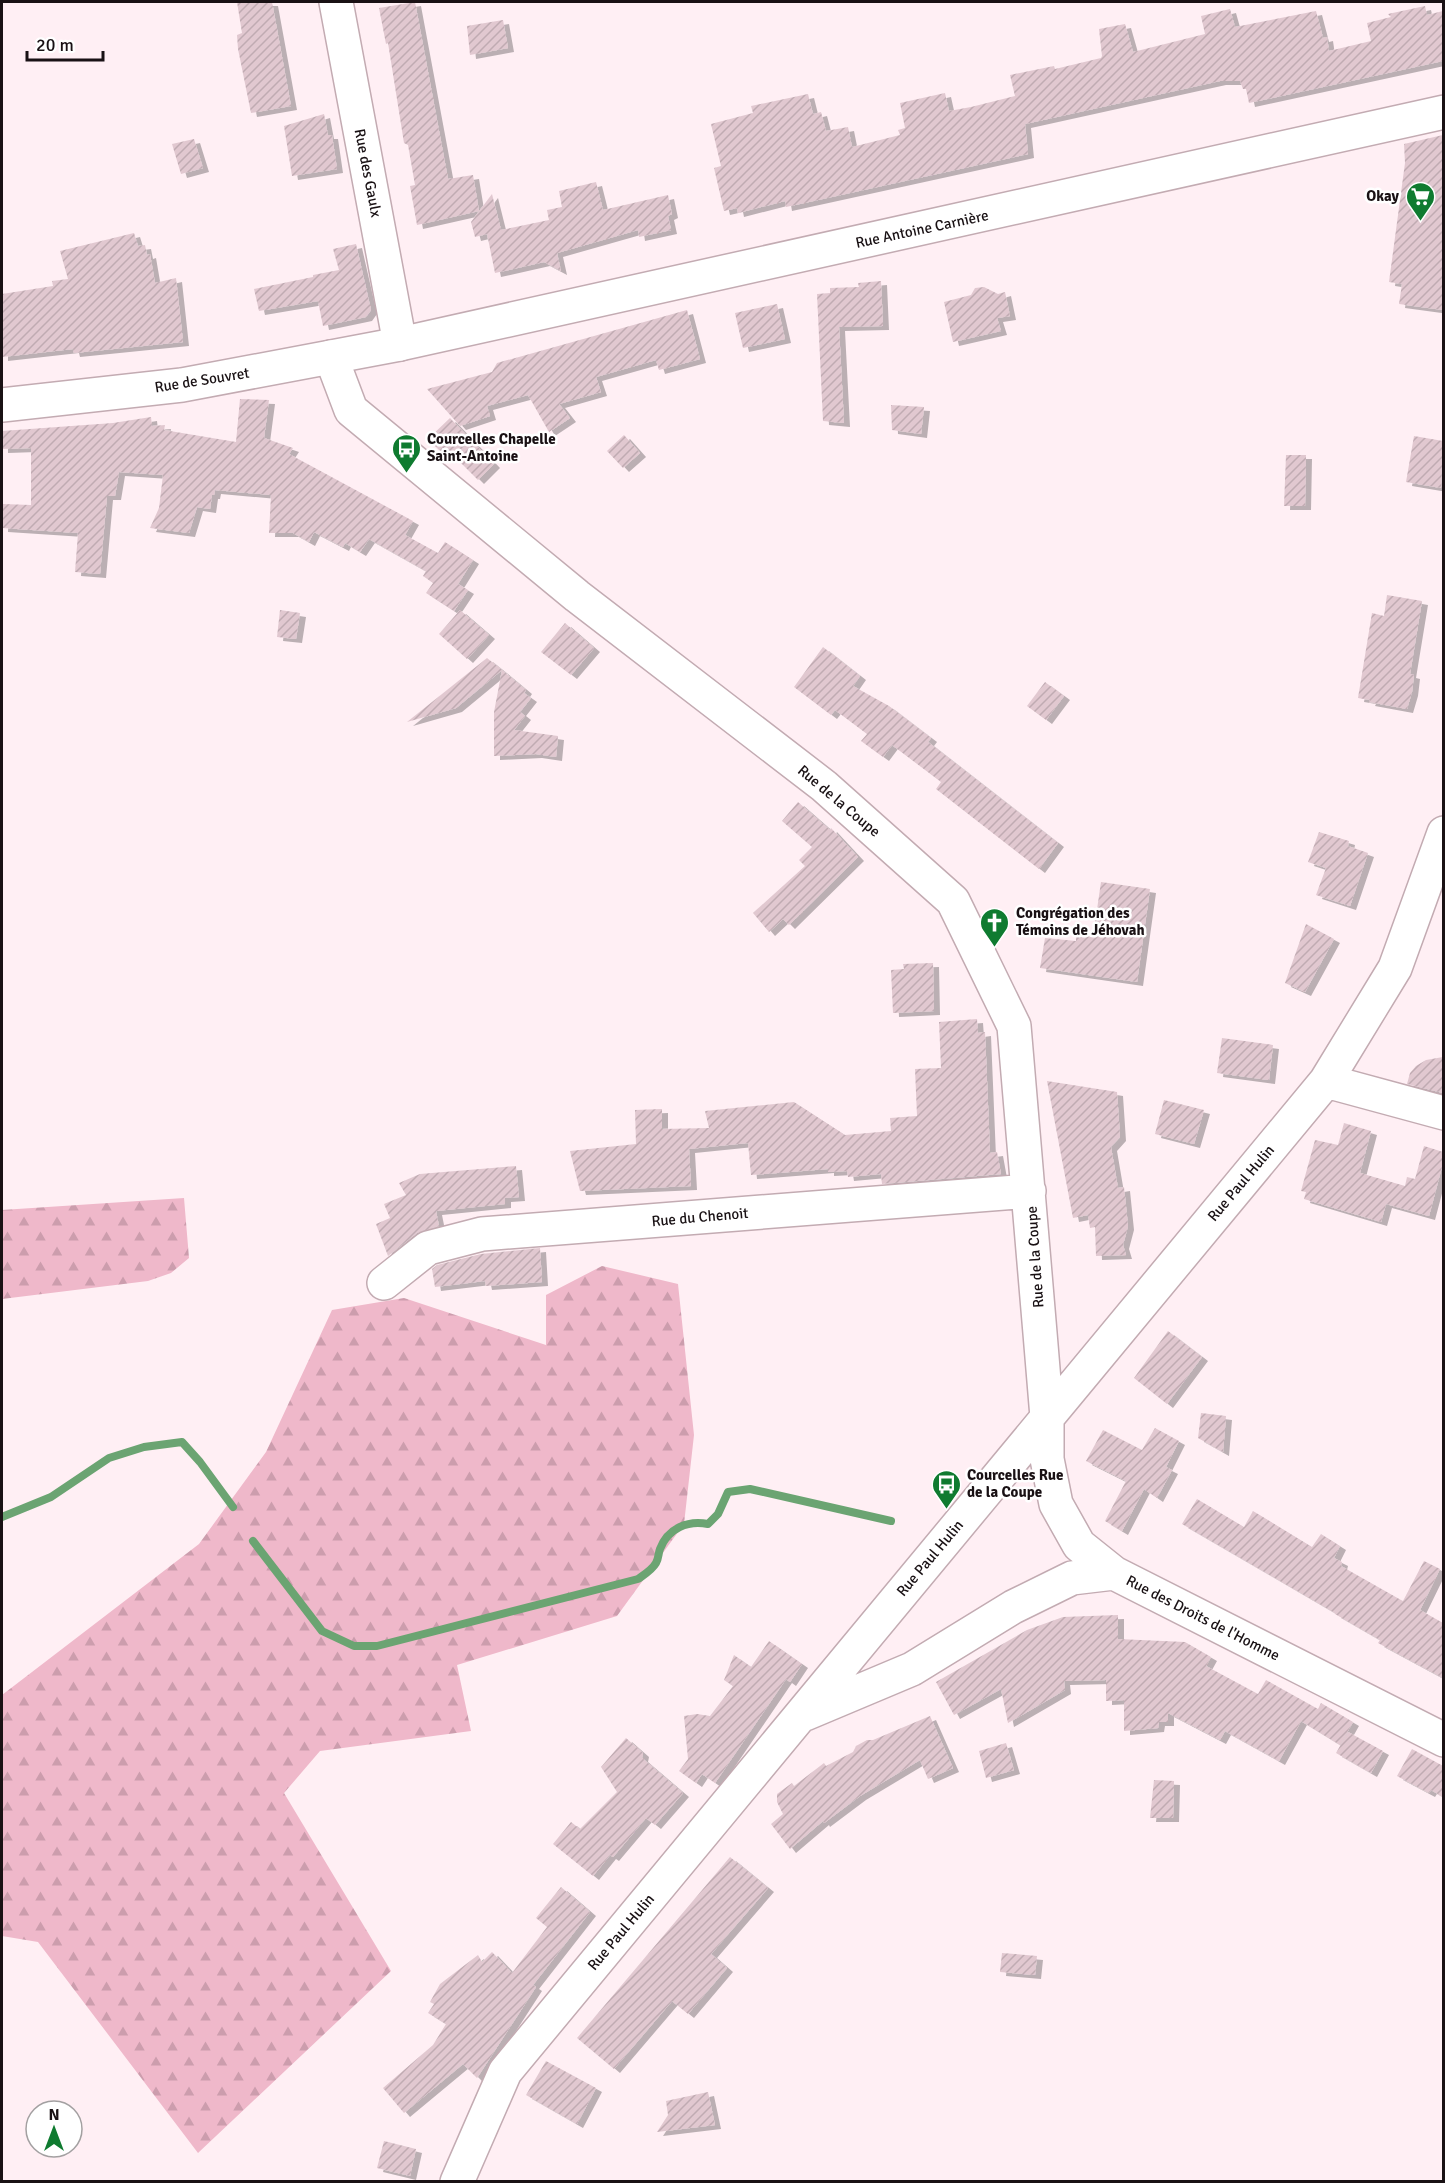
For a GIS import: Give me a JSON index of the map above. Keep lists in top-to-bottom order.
{
  "streets": {
    "street": [
      "Rue des Gaulx",
      "Rue Antoine Carnière",
      "Rue de Souvret",
      "Rue de la Coupe",
      "Rue Paul Hulin",
      "Rue du Chenoit",
      "Rue des Droits de l'Homme"
    ]
  },
  "crossings": [
    ["Rue des Gaulx", "Rue Antoine Carnière"],
    ["Rue des Gaulx", "Rue de Souvret"],
    ["Rue Antoine Carnière", "Rue de Souvret"],
    ["Rue de Souvret", "Rue de la Coupe"],
    ["Rue de la Coupe", "Rue Paul Hulin"],
    ["Rue de la Coupe", "Rue du Chenoit"],
    ["Rue de la Coupe", "Rue des Droits de l'Homme"],
    ["Rue Paul Hulin", "Rue des Droits de l'Homme"]
  ],
  "places": {
    "supermarket": ["Okay"],
    "bus stop": ["Courcelles Chapelle Saint-Antoine", "Courcelles Rue de la Coupe"],
    "church": ["Congrégation des Témoins de Jéhovah"]
  },
  "scale_bar": "20 m",
  "north": "top"
}
